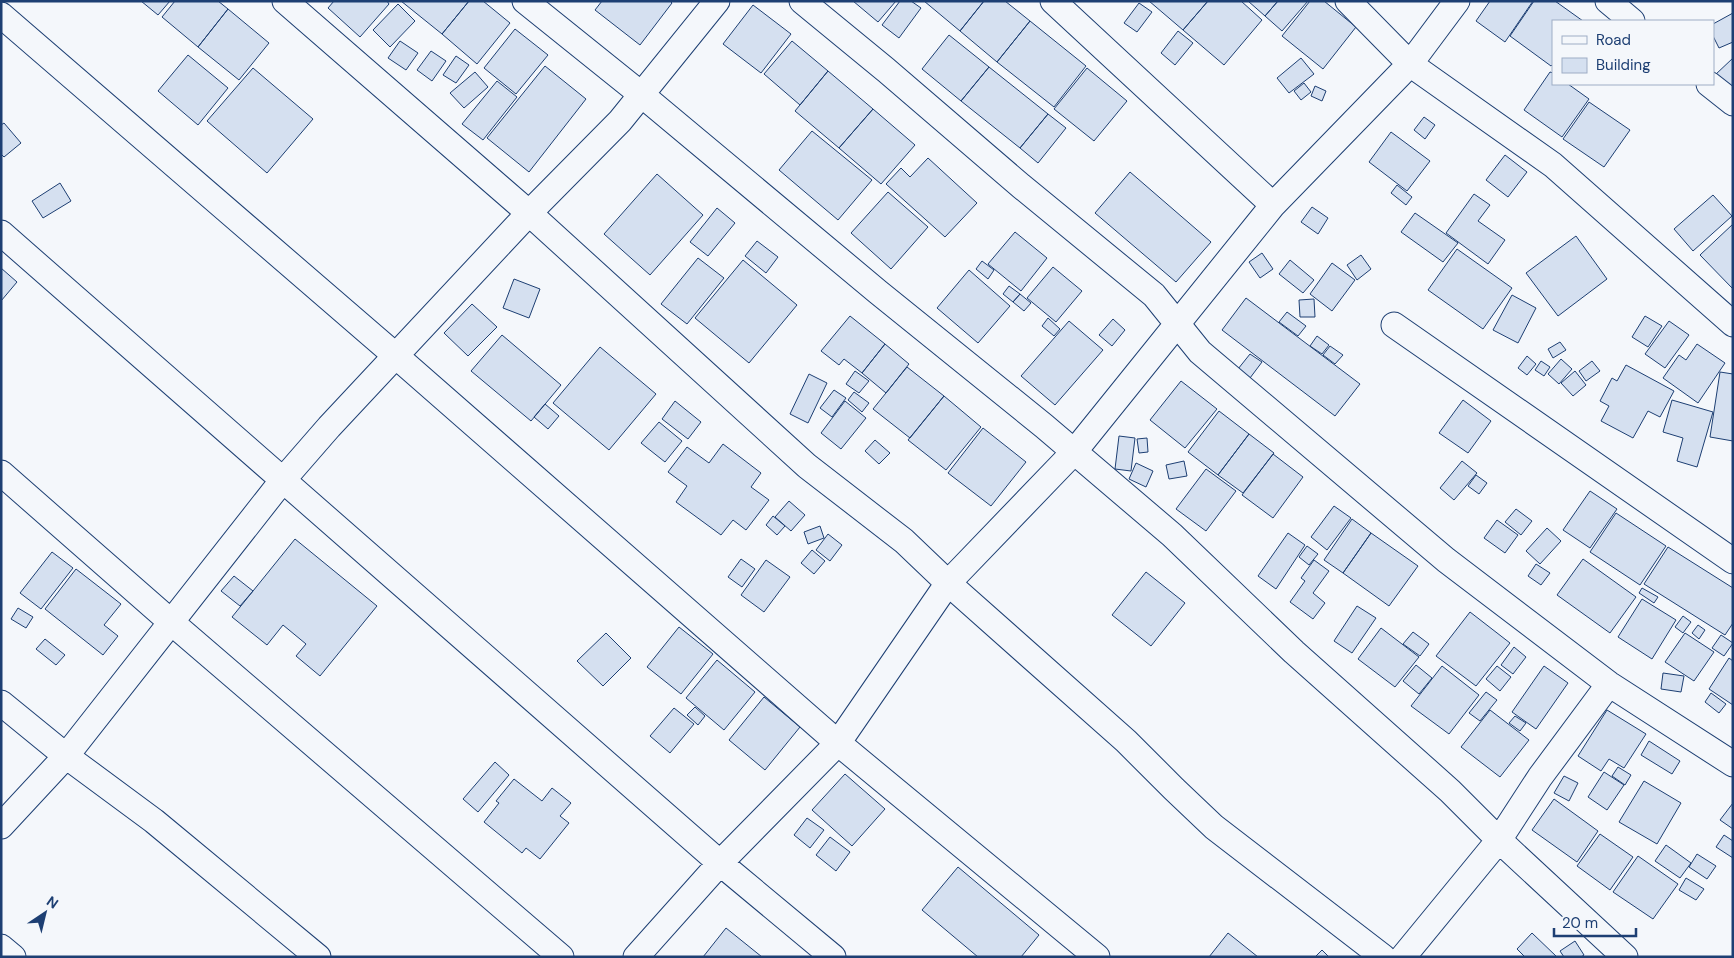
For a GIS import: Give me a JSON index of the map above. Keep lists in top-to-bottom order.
{
  "legend": ["Road", "Building"],
  "scale_bar": "20 m",
  "north": "top right"
}
